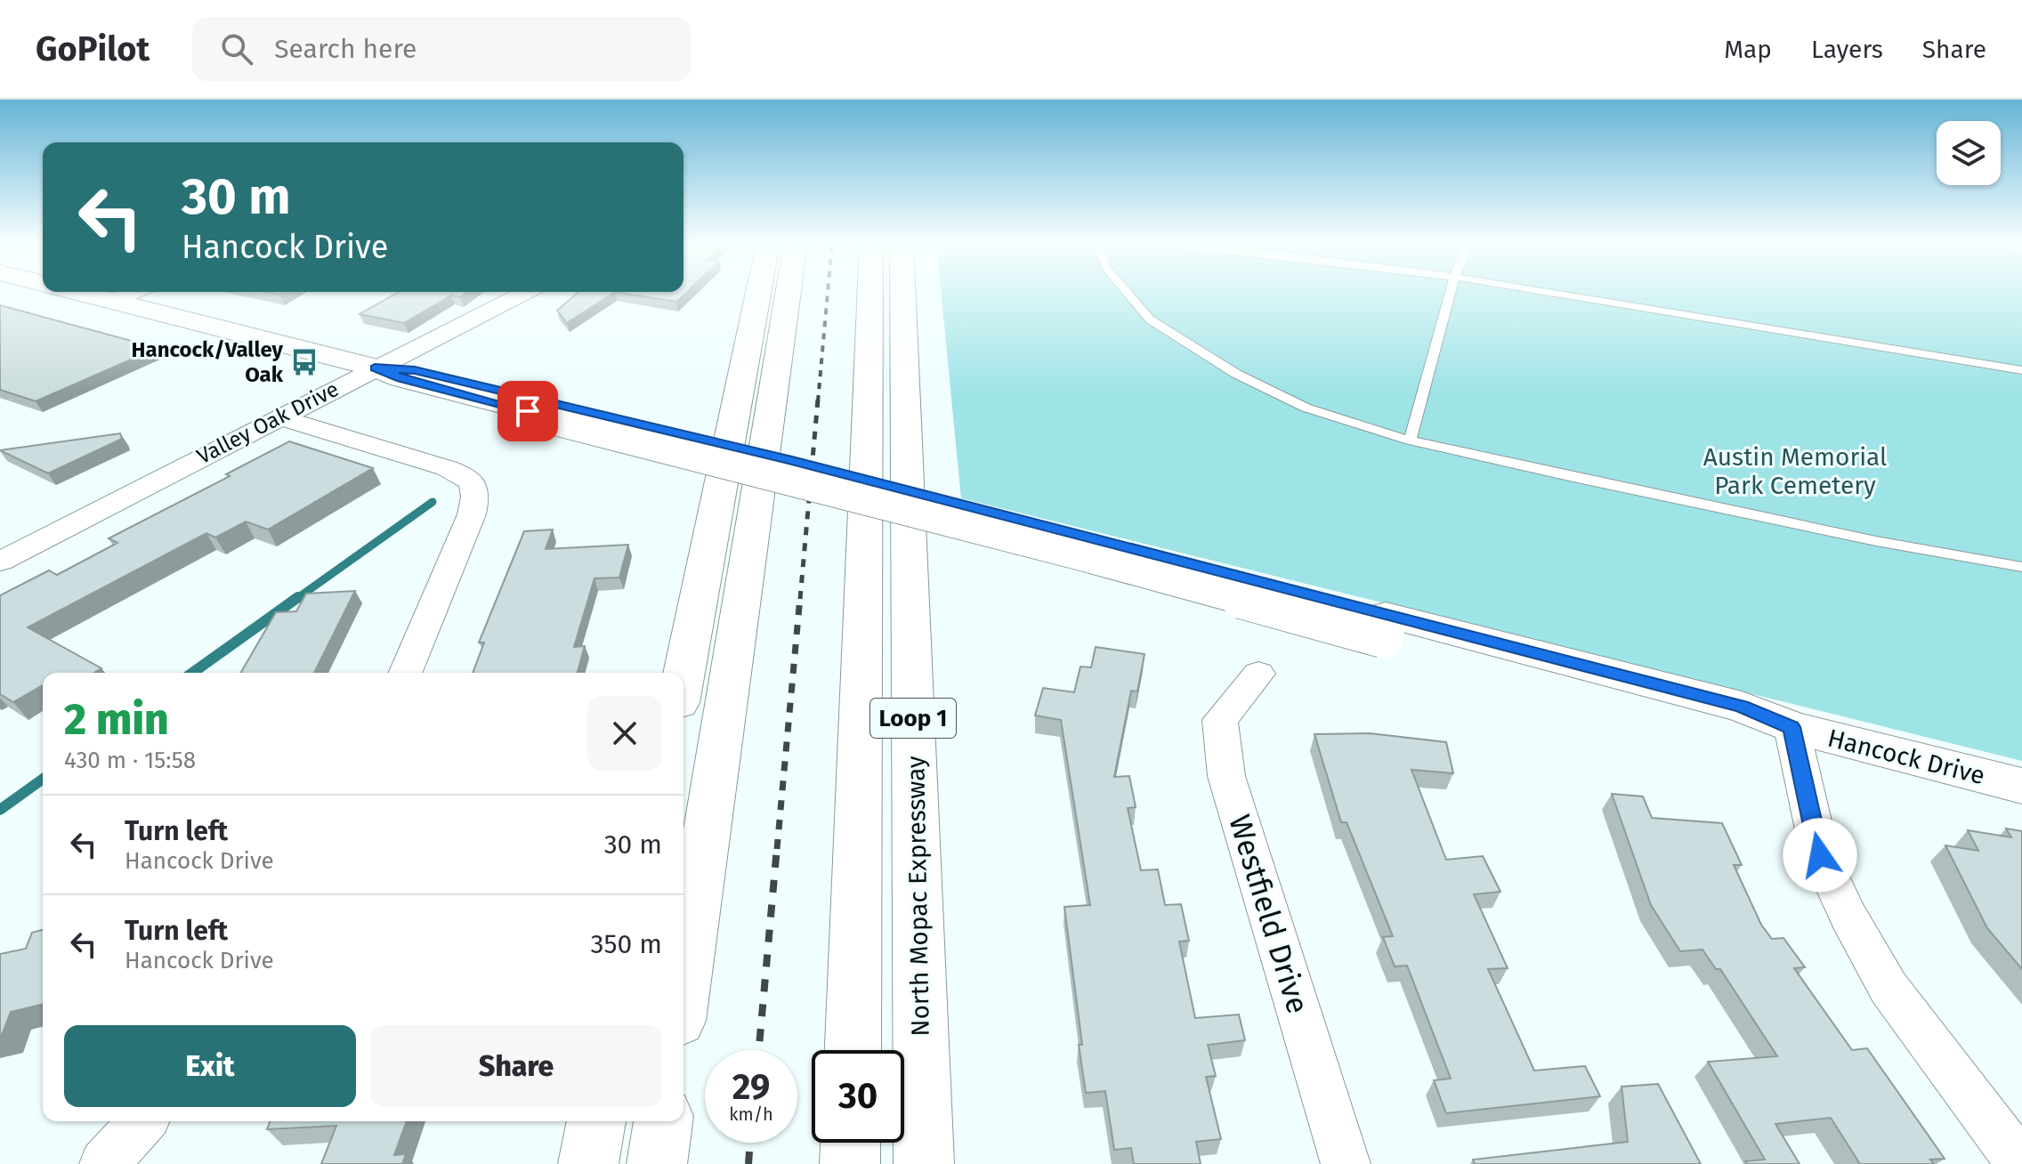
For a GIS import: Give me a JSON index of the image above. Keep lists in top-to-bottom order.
{
  "streets": {
    "main road": ["Loop 1", "Hancock Drive", "North Mopac Expressway"],
    "street": ["Valley Oak Drive", "Westfield Drive"]
  },
  "crossings": [
    ["Valley Oak Drive", "Hancock Drive"]
  ],
  "parks": ["Austin Memorial Park Cemetery"],
  "places": {
    "bus stop": ["Hancock/Valley Oak"]
  },
  "page": {
    "header": "GoPilot",
    "search": "Search here",
    "nav": ["Map", "Layers", "Share"],
    "turn": ["30 m", "Hancock Drive"],
    "heading": ["2 min", "430 m · 15:58"],
    "list": [
      {
        "name": "Turn left",
        "note": "Hancock Drive",
        "value": "30 m"
      },
      {
        "name": "Turn left",
        "note": "Hancock Drive",
        "value": "350 m"
      }
    ],
    "buttons": ["Exit", "Share"],
    "speed": "29 km/h",
    "limit": "30"
  }
}
